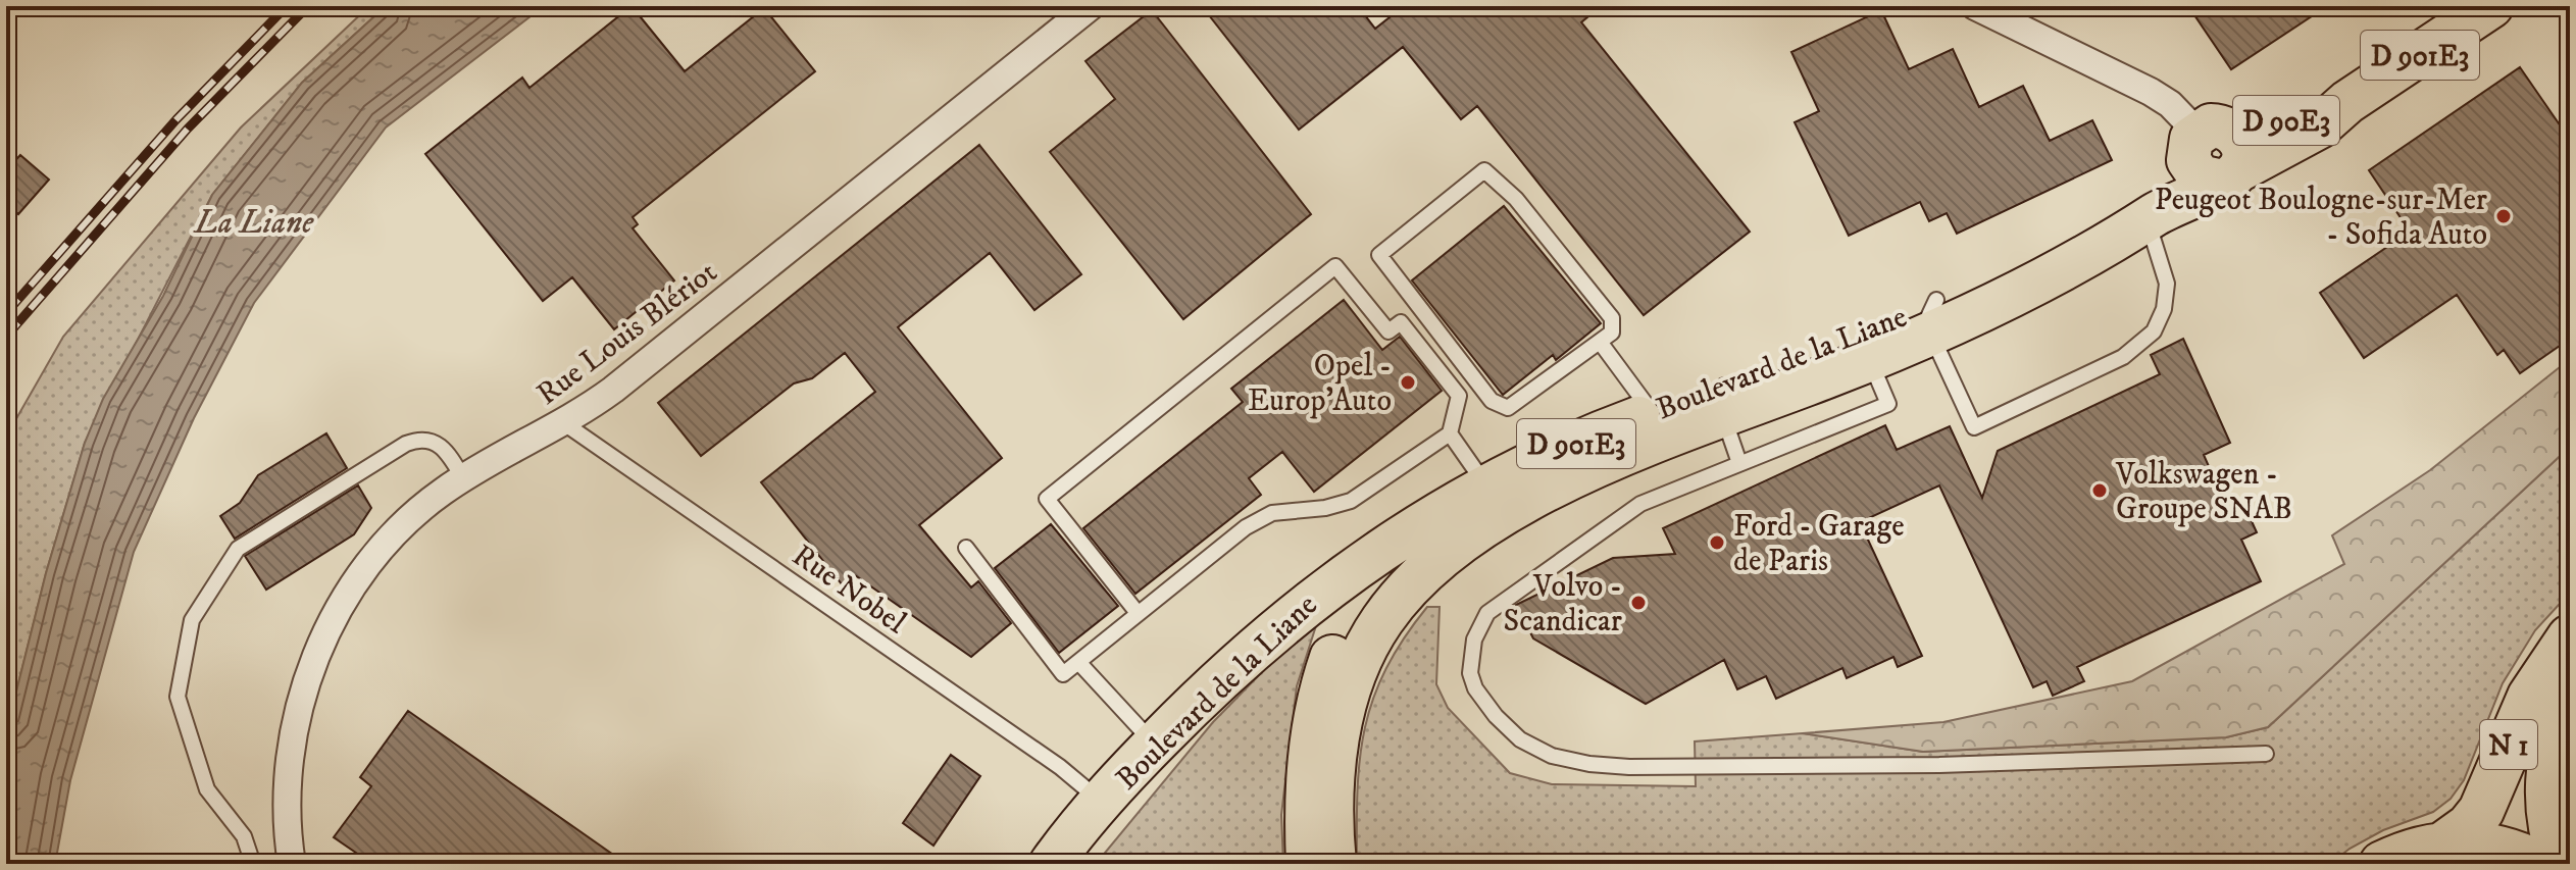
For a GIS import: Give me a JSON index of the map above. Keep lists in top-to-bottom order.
{
  "streets": {
    "highway": ["D 901E3", "N 1"],
    "main road": ["D 90E3", "Boulevard de la Liane"],
    "street": ["Rue Louis Blériot"],
    "lane": ["Rue Nobel"]
  },
  "crossings": [
    ["D 901E3", "Boulevard de la Liane"],
    ["Rue Louis Blériot", "Rue Nobel"],
    ["Boulevard de la Liane", "Rue Nobel"]
  ],
  "water": ["La Liane"],
  "places": [
    "Peugeot Boulogne-sur-Mer - Sofida Auto",
    "Opel - Europ'Auto",
    "Volkswagen - Groupe SNAB",
    "Ford - Garage de Paris",
    "Volvo - Scandicar"
  ]
}
